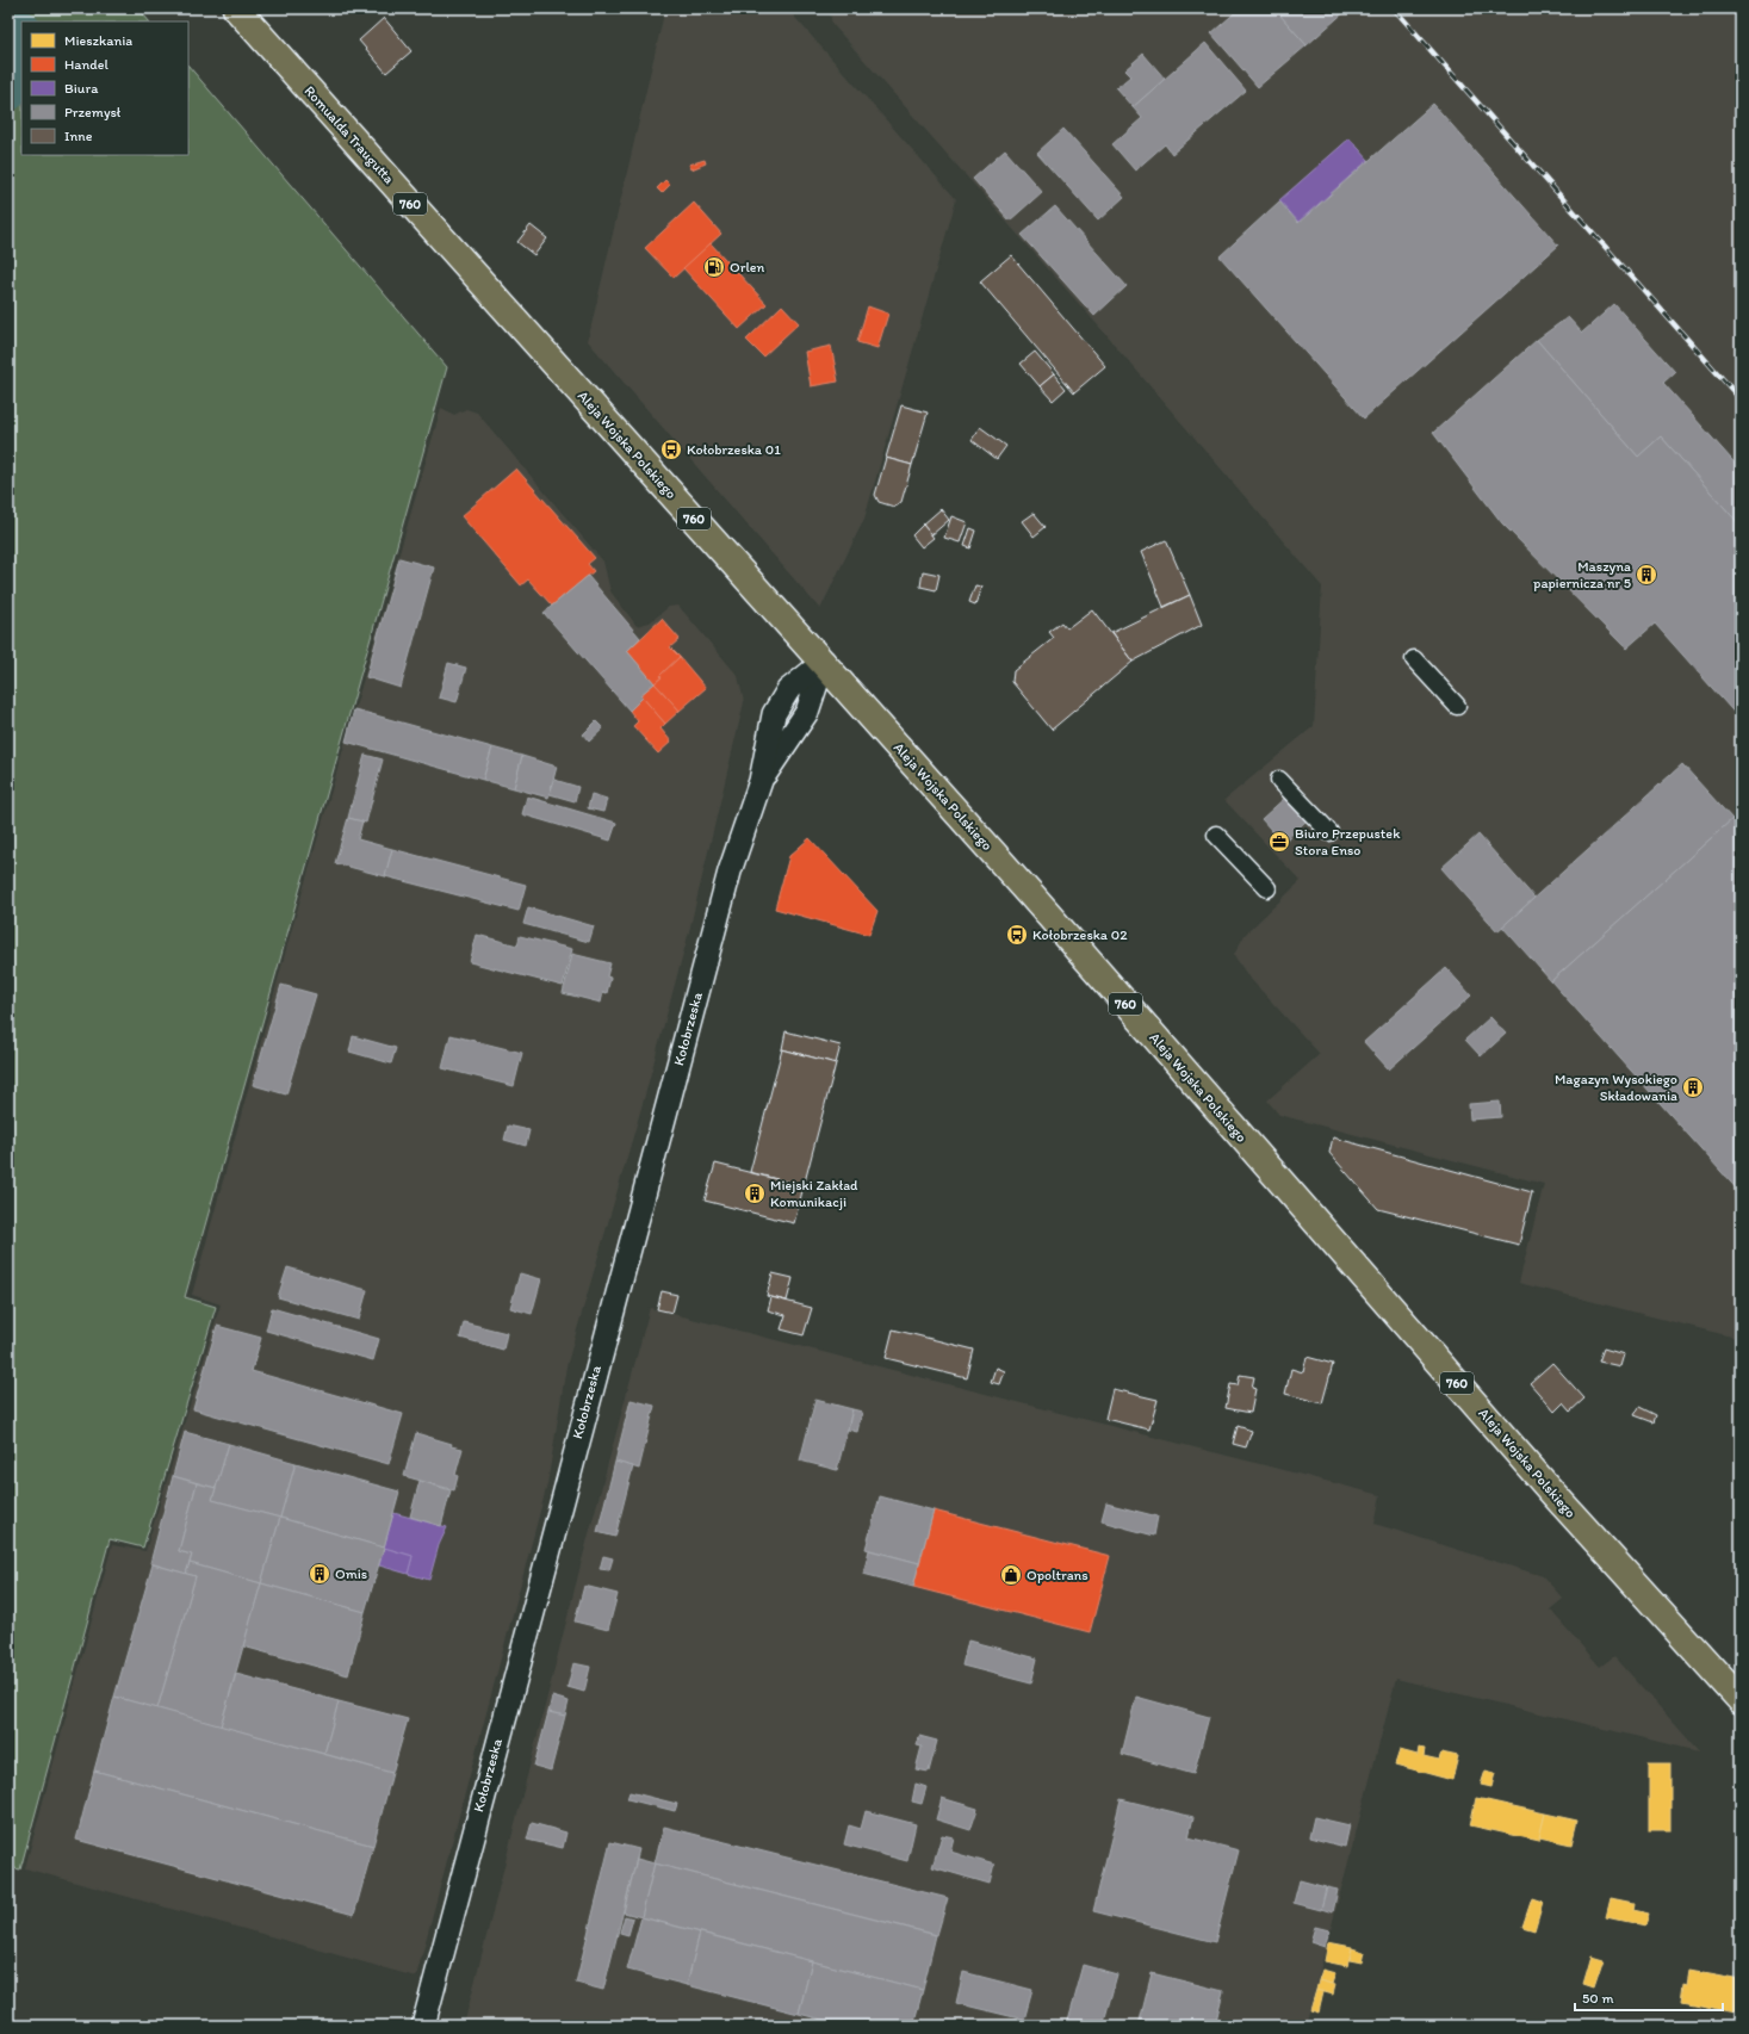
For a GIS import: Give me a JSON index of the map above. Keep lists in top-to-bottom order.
{
  "streets": {
    "main road": ["Romualda Traugutta", "760", "Aleja Wojska Polskiego"],
    "street": ["Kołobrzeska"]
  },
  "crossings": [
    ["Romualda Traugutta", "Aleja Wojska Polskiego"],
    ["Aleja Wojska Polskiego", "Kołobrzeska"]
  ],
  "places": {
    "fuel station": ["Orlen"],
    "bus stop": ["Kołobrzeska 01", "Kołobrzeska 02"],
    "building": [
      "Maszyna papiernicza nr 5",
      "Magazyn Wysokiego Składowania",
      "Miejski Zakład Komunikacji",
      "Omis"
    ],
    "office": ["Biuro Przepustek Stora Enso"],
    "shop": ["Opoltrans"]
  },
  "legend": [
    "Mieszkania",
    "Handel",
    "Biura",
    "Przemysł",
    "Inne"
  ],
  "scale_bar": "50 m"
}
